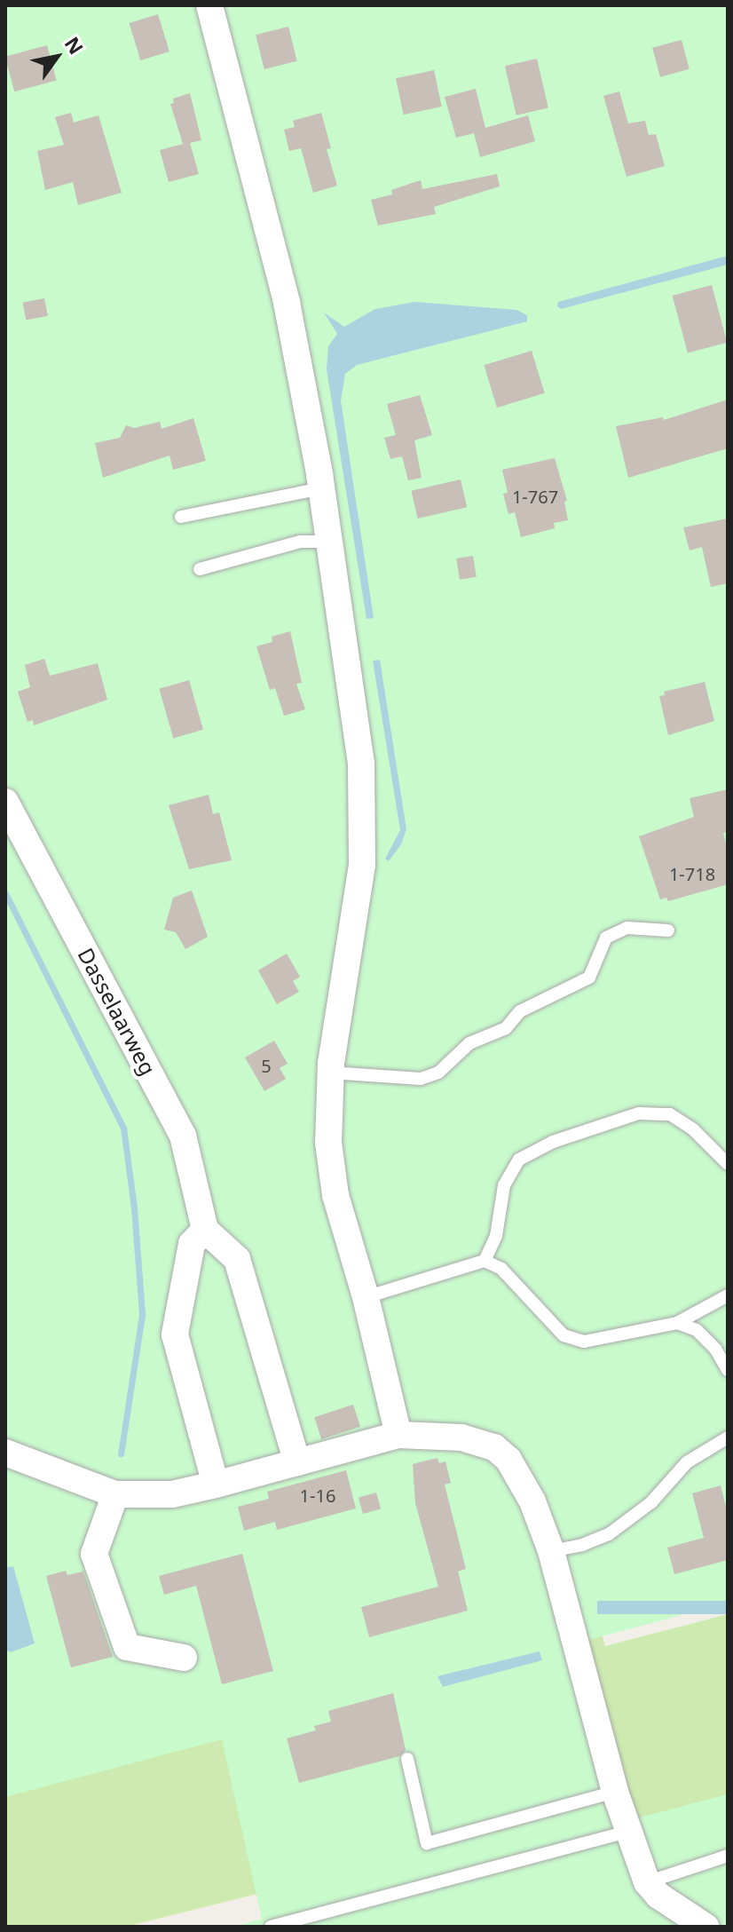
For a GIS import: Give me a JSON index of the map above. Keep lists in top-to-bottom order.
{
  "streets": {
    "street": ["Dasselaarweg"]
  },
  "house_numbers": [
    "1-767",
    "1-718",
    "5",
    "1-16"
  ],
  "north": "top right"
}
